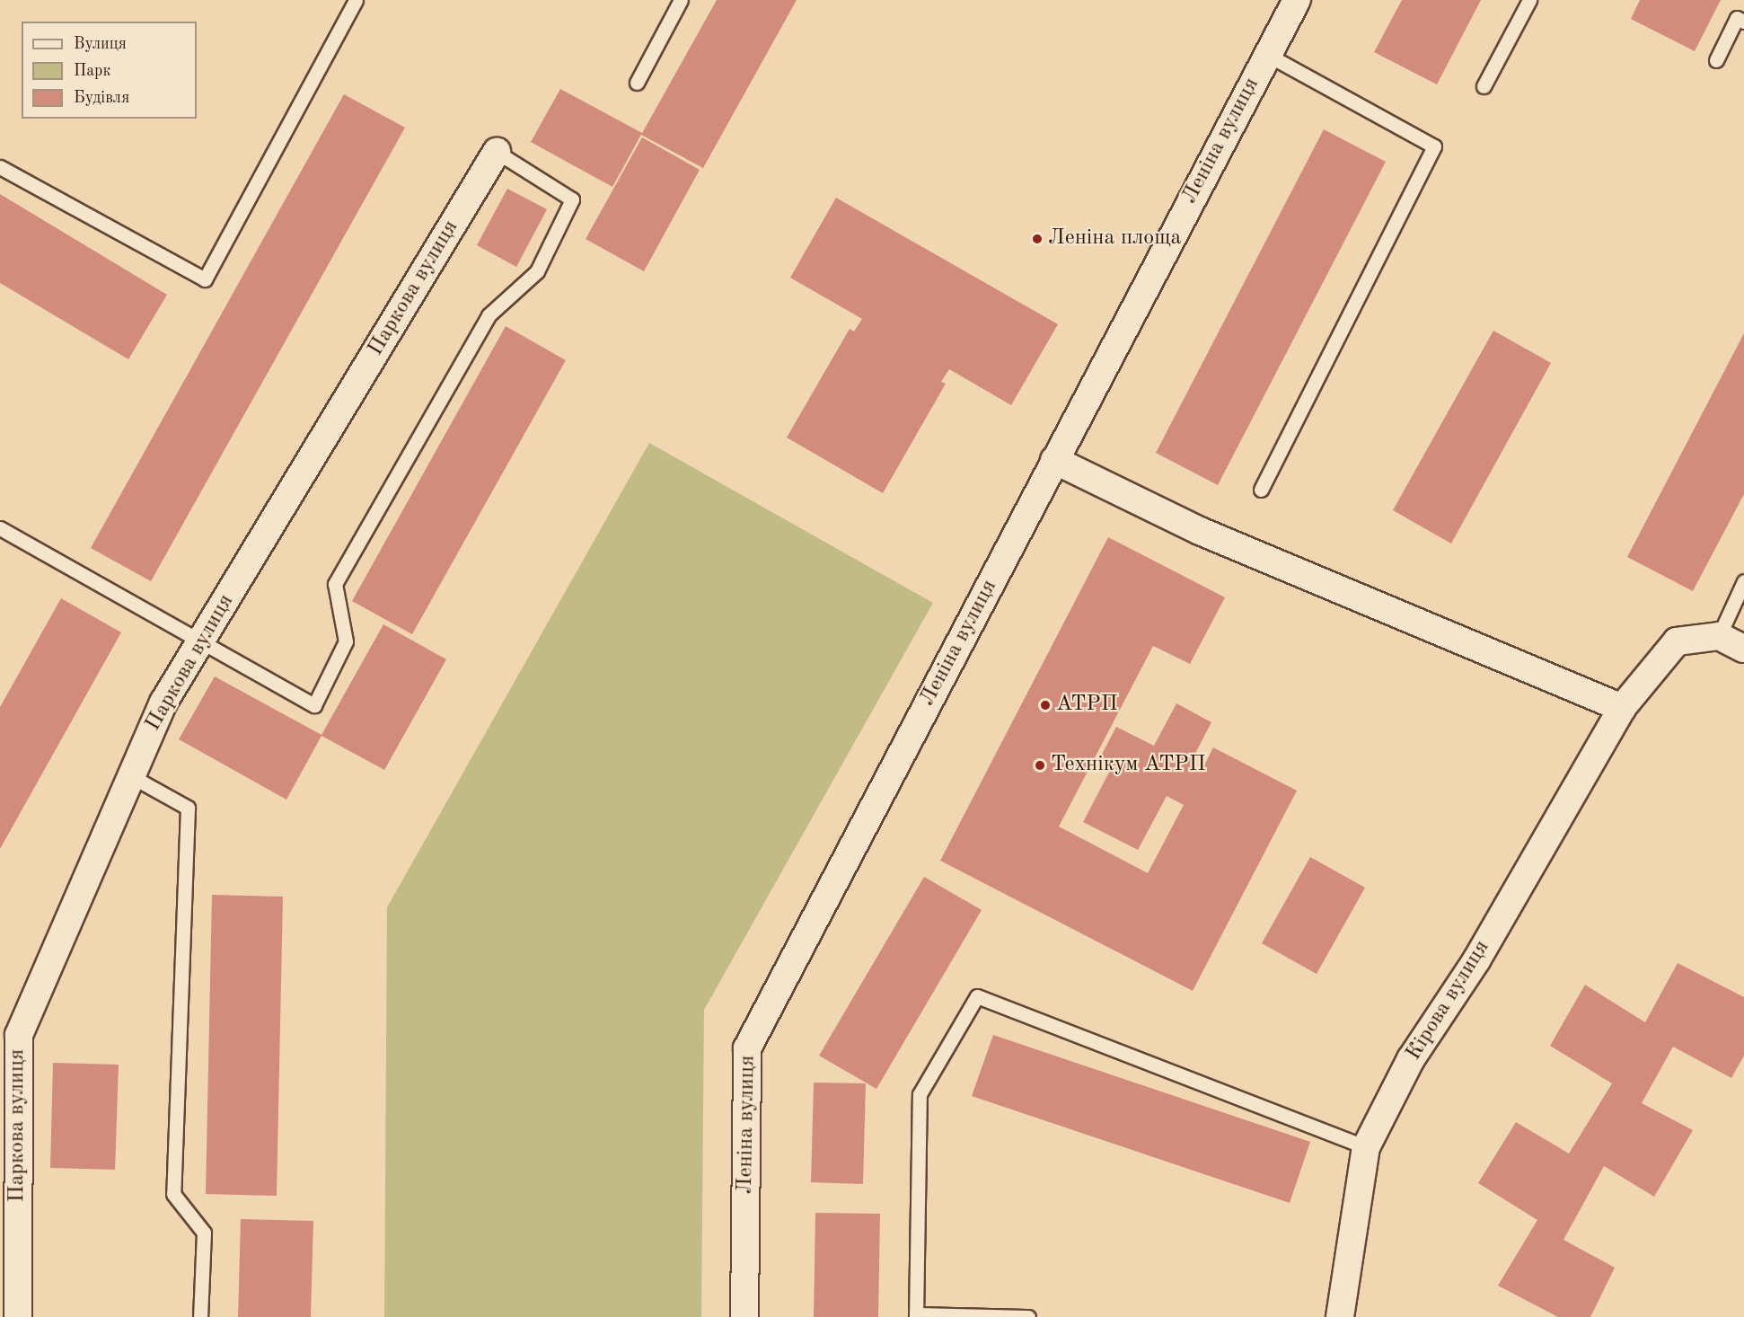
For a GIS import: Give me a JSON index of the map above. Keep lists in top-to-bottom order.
{
  "streets": {
    "street": ["Леніна вулиця", "Паркова вулиця", "Кірова вулиця"]
  },
  "places": ["Леніна площа", "АТРП", "Технікум АТРП"],
  "legend": ["Вулиця", "Парк", "Будівля"]
}
